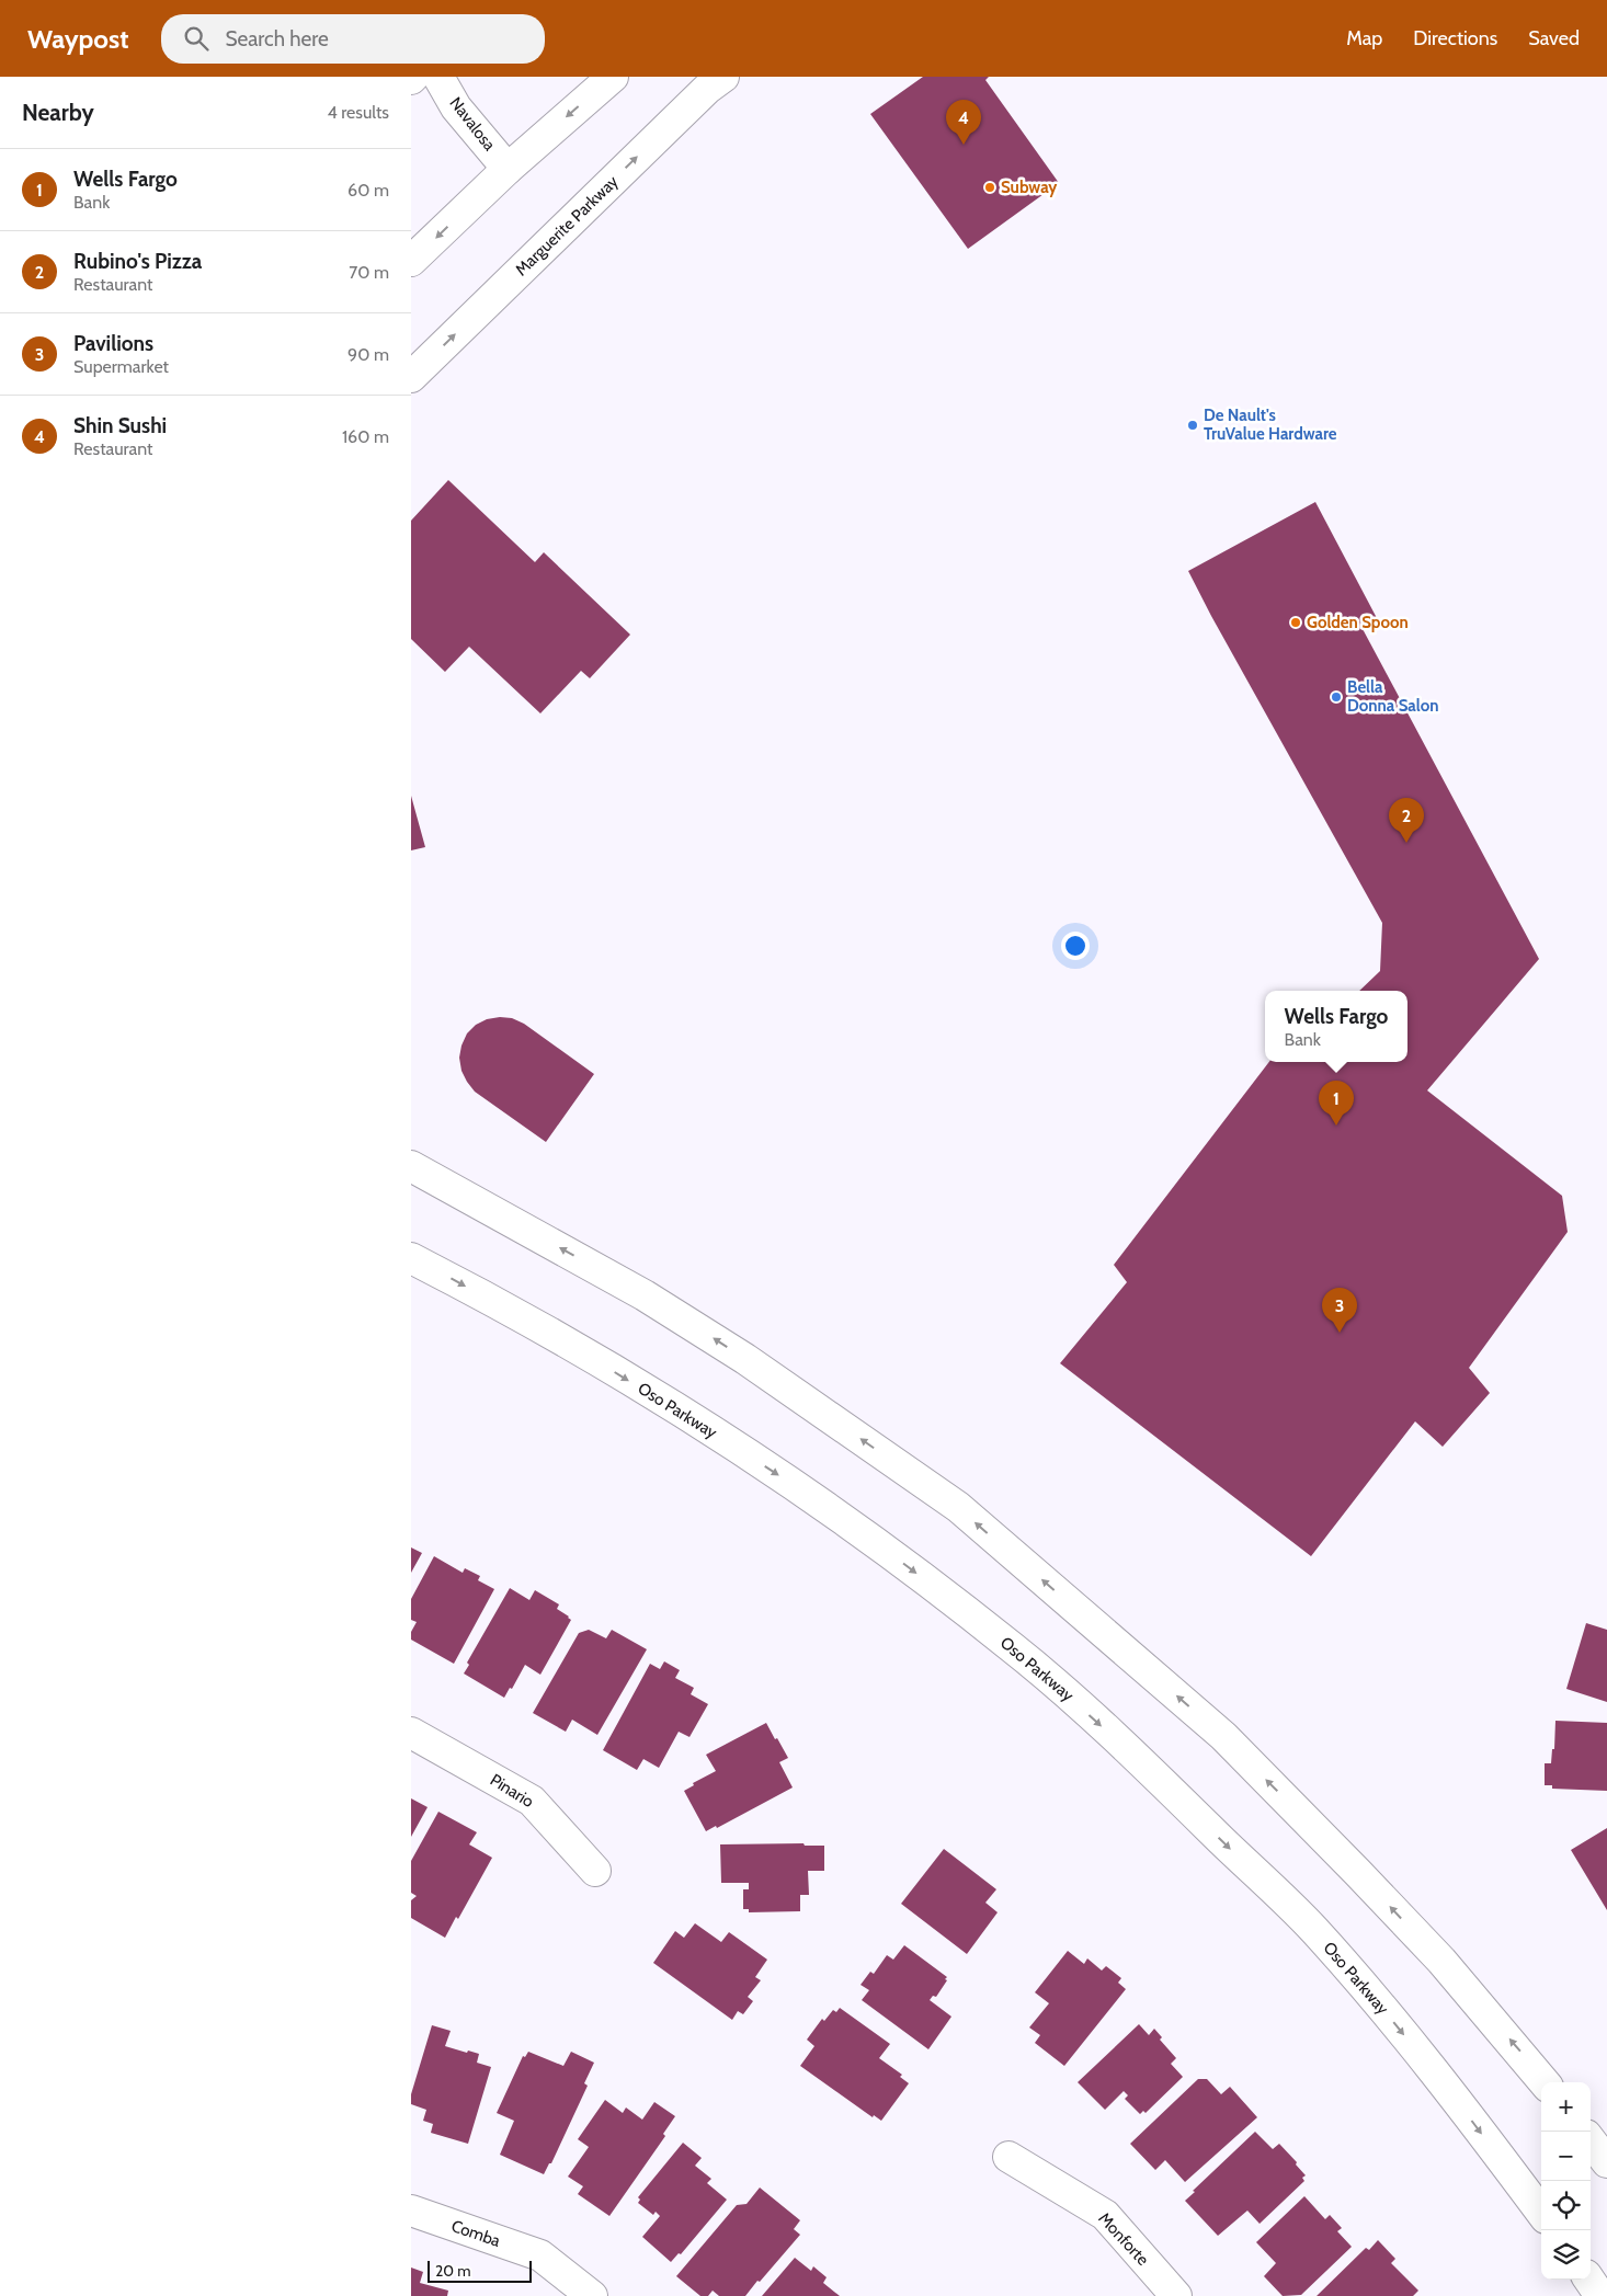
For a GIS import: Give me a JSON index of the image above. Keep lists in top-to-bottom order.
{
  "streets": {
    "main road": [
      "Navalosa",
      "Marguerite Parkway",
      "Oso Parkway",
      "Pinario",
      "Comba",
      "Monforte"
    ]
  },
  "places": [
    "Subway",
    "De Nault's TruValue Hardware",
    "Golden Spoon",
    "Bella Donna Salon"
  ],
  "scale_bar": "20 m",
  "page": {
    "header": "Waypost",
    "search": "Search here",
    "nav": ["Map", "Directions", "Saved"],
    "heading": ["Nearby", "4 results"],
    "pins": [
      "4",
      "2",
      "1",
      "3"
    ],
    "list": [
      {
        "mark": "1",
        "name": "Wells Fargo",
        "note": "Bank",
        "value": "60 m"
      },
      {
        "mark": "2",
        "name": "Rubino's Pizza",
        "note": "Restaurant",
        "value": "70 m"
      },
      {
        "mark": "3",
        "name": "Pavilions",
        "note": "Supermarket",
        "value": "90 m"
      },
      {
        "mark": "4",
        "name": "Shin Sushi",
        "note": "Restaurant",
        "value": "160 m"
      }
    ],
    "popup": ["Wells Fargo", "Bank"],
    "map_buttons": ["+", "−"],
    "scale": "20 m"
  }
}
